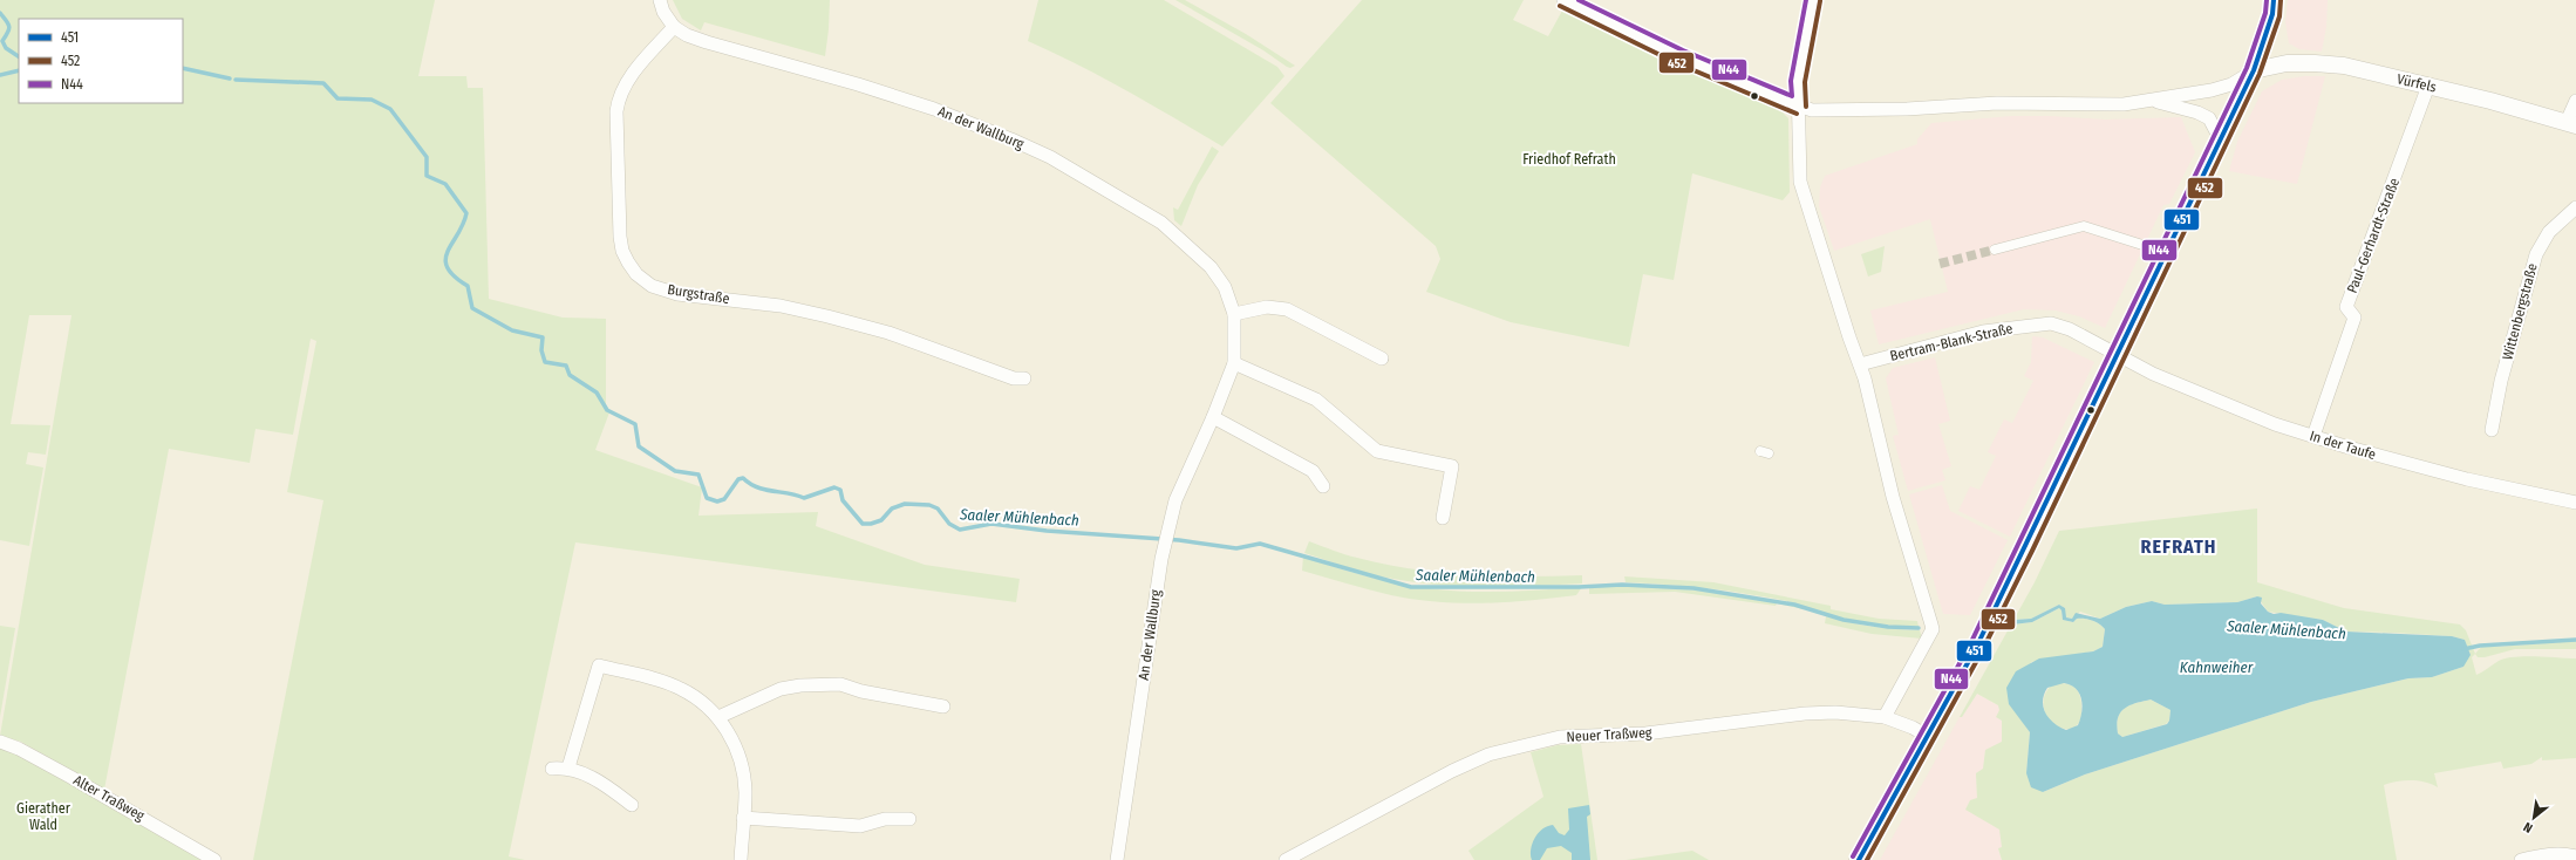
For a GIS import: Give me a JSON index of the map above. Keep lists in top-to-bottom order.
{
  "streets": {
    "street": [
      "Vürfels",
      "An der Wallburg",
      "Paul-Gerhardt-Straße",
      "Burgstraße",
      "Wittenbergstraße",
      "Bertram-Blank-Straße",
      "In der Taufe",
      "Neuer Traßweg",
      "Alter Traßweg"
    ]
  },
  "crossings": [
    ["Vürfels", "Paul-Gerhardt-Straße"],
    ["An der Wallburg", "Burgstraße"],
    ["Paul-Gerhardt-Straße", "In der Taufe"],
    ["Bertram-Blank-Straße", "In der Taufe"]
  ],
  "districts": ["REFRATH"],
  "water": ["Saaler Mühlenbach", "Kahnweiher"],
  "parks": ["Friedhof Refrath", "Gierather Wald"],
  "lines": ["transit line 451", "transit line 452", "transit line N44"],
  "legend": ["451", "452", "N44"],
  "north": "bottom left"
}
